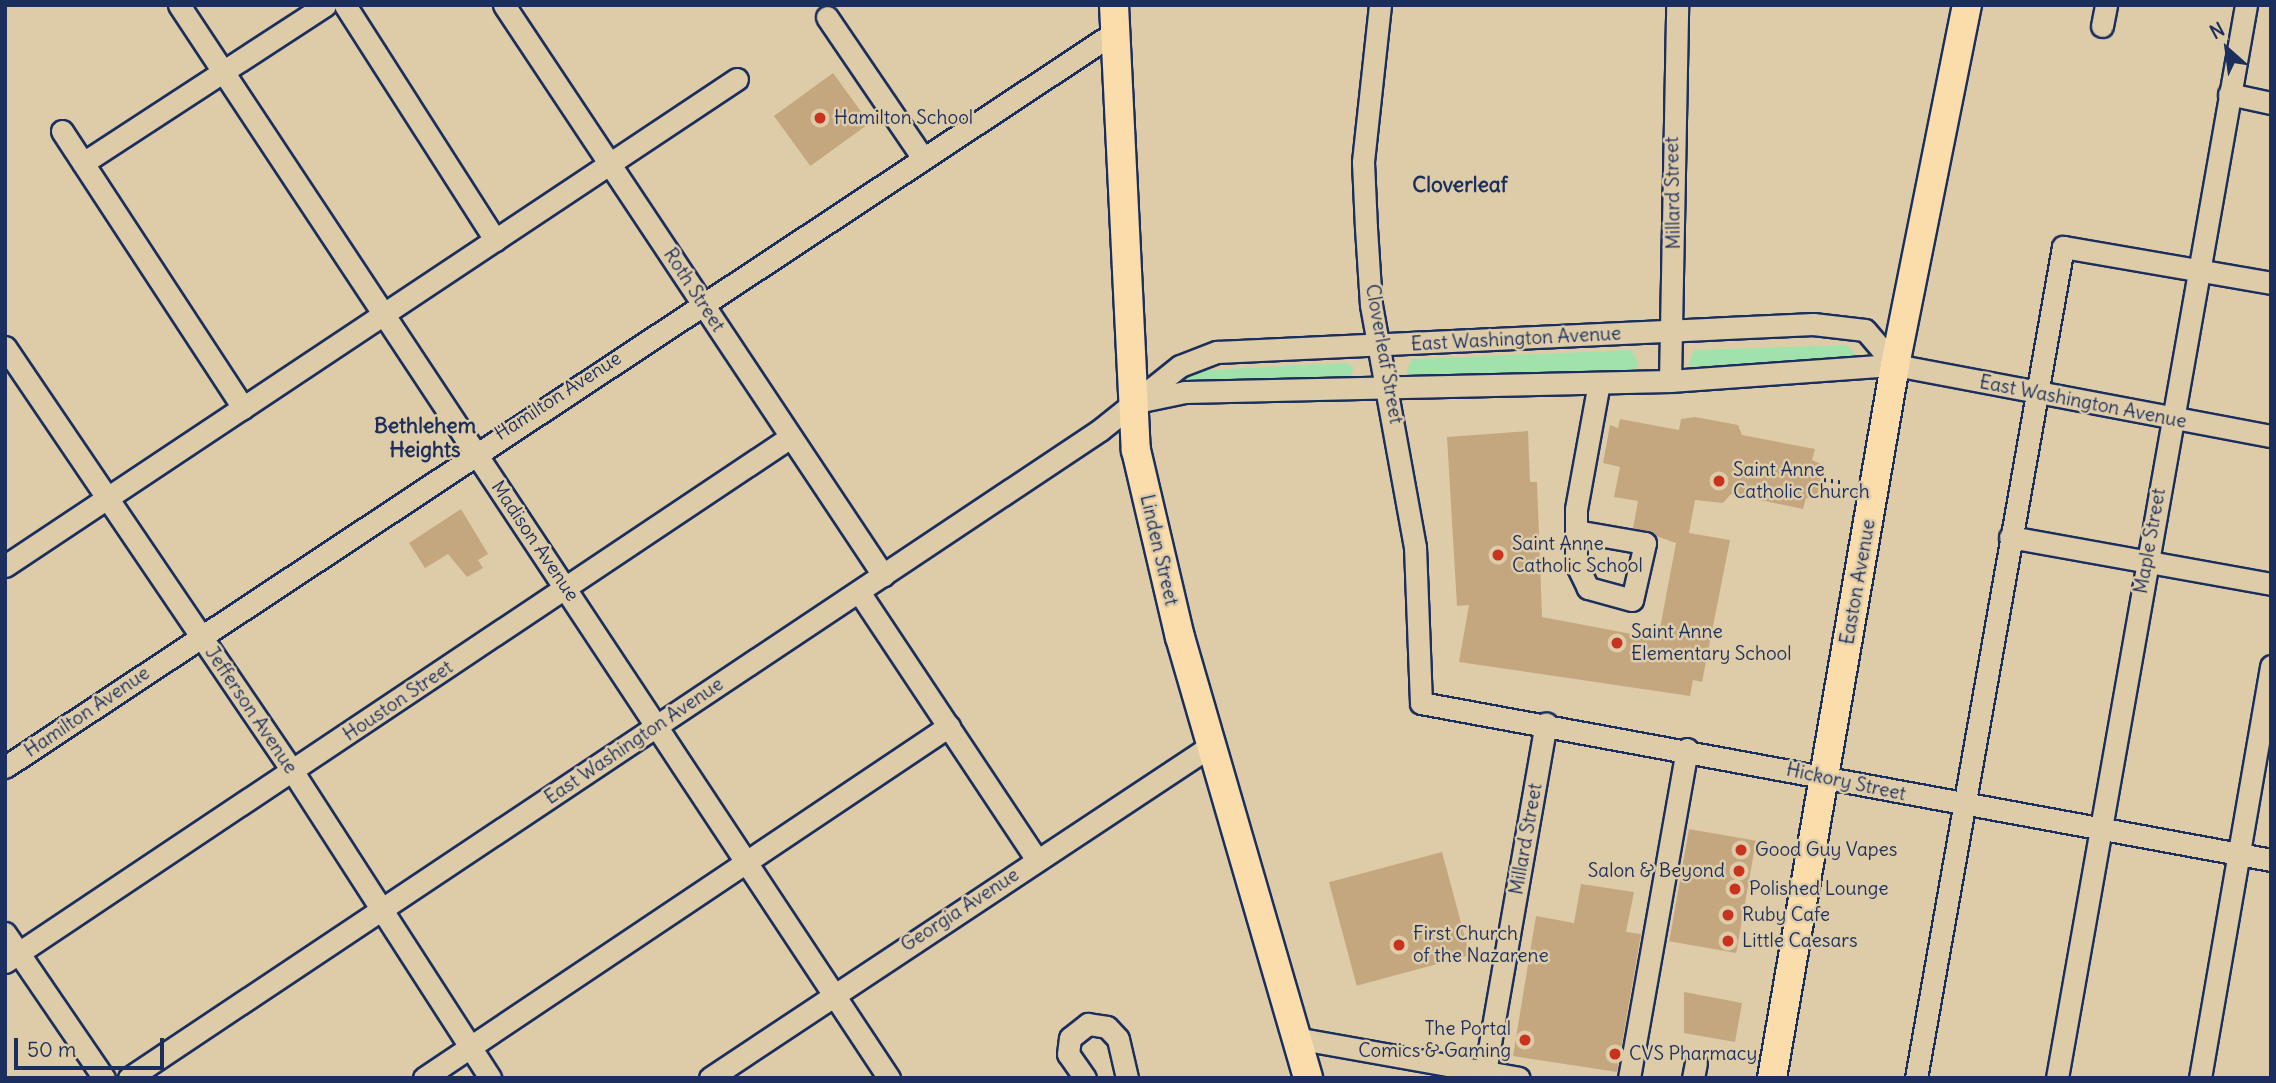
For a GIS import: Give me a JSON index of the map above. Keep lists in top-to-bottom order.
{
  "streets": {
    "main road": ["Linden Street", "Easton Avenue"],
    "street": [
      "Millard Street",
      "Roth Street",
      "East Washington Avenue",
      "Cloverleaf Street",
      "Hamilton Avenue",
      "Madison Avenue",
      "Maple Street",
      "Houston Street",
      "Jefferson Avenue",
      "Hickory Street",
      "Georgia Avenue"
    ]
  },
  "crossings": [
    ["Millard Street", "East Washington Avenue"],
    ["Millard Street", "Hickory Street"],
    ["Roth Street", "East Washington Avenue"],
    ["Roth Street", "Hamilton Avenue"],
    ["Roth Street", "Houston Street"],
    ["East Washington Avenue", "Cloverleaf Street"],
    ["East Washington Avenue", "Madison Avenue"],
    ["East Washington Avenue", "Maple Street"],
    ["East Washington Avenue", "Linden Street"],
    ["East Washington Avenue", "Easton Avenue"],
    ["East Washington Avenue", "Jefferson Avenue"],
    ["Cloverleaf Street", "Hickory Street"],
    ["Hamilton Avenue", "Madison Avenue"],
    ["Hamilton Avenue", "Linden Street"],
    ["Hamilton Avenue", "Jefferson Avenue"],
    ["Madison Avenue", "Houston Street"],
    ["Madison Avenue", "Georgia Avenue"],
    ["Maple Street", "Hickory Street"],
    ["Linden Street", "Georgia Avenue"],
    ["Easton Avenue", "Hickory Street"],
    ["Houston Street", "Jefferson Avenue"]
  ],
  "districts": ["Cloverleaf", "Bethlehem Heights"],
  "places": [
    "Hamilton School",
    "Saint Anne Catholic Church",
    "Saint Anne Catholic School",
    "Saint Anne Elementary School",
    "Good Guy Vapes",
    "Salon & Beyond",
    "Polished Lounge",
    "Ruby Cafe",
    "Little Caesars",
    "First Church of the Nazarene",
    "The Portal Comics & Gaming",
    "CVS Pharmacy"
  ],
  "scale_bar": "50 m",
  "north": "top left"
}
